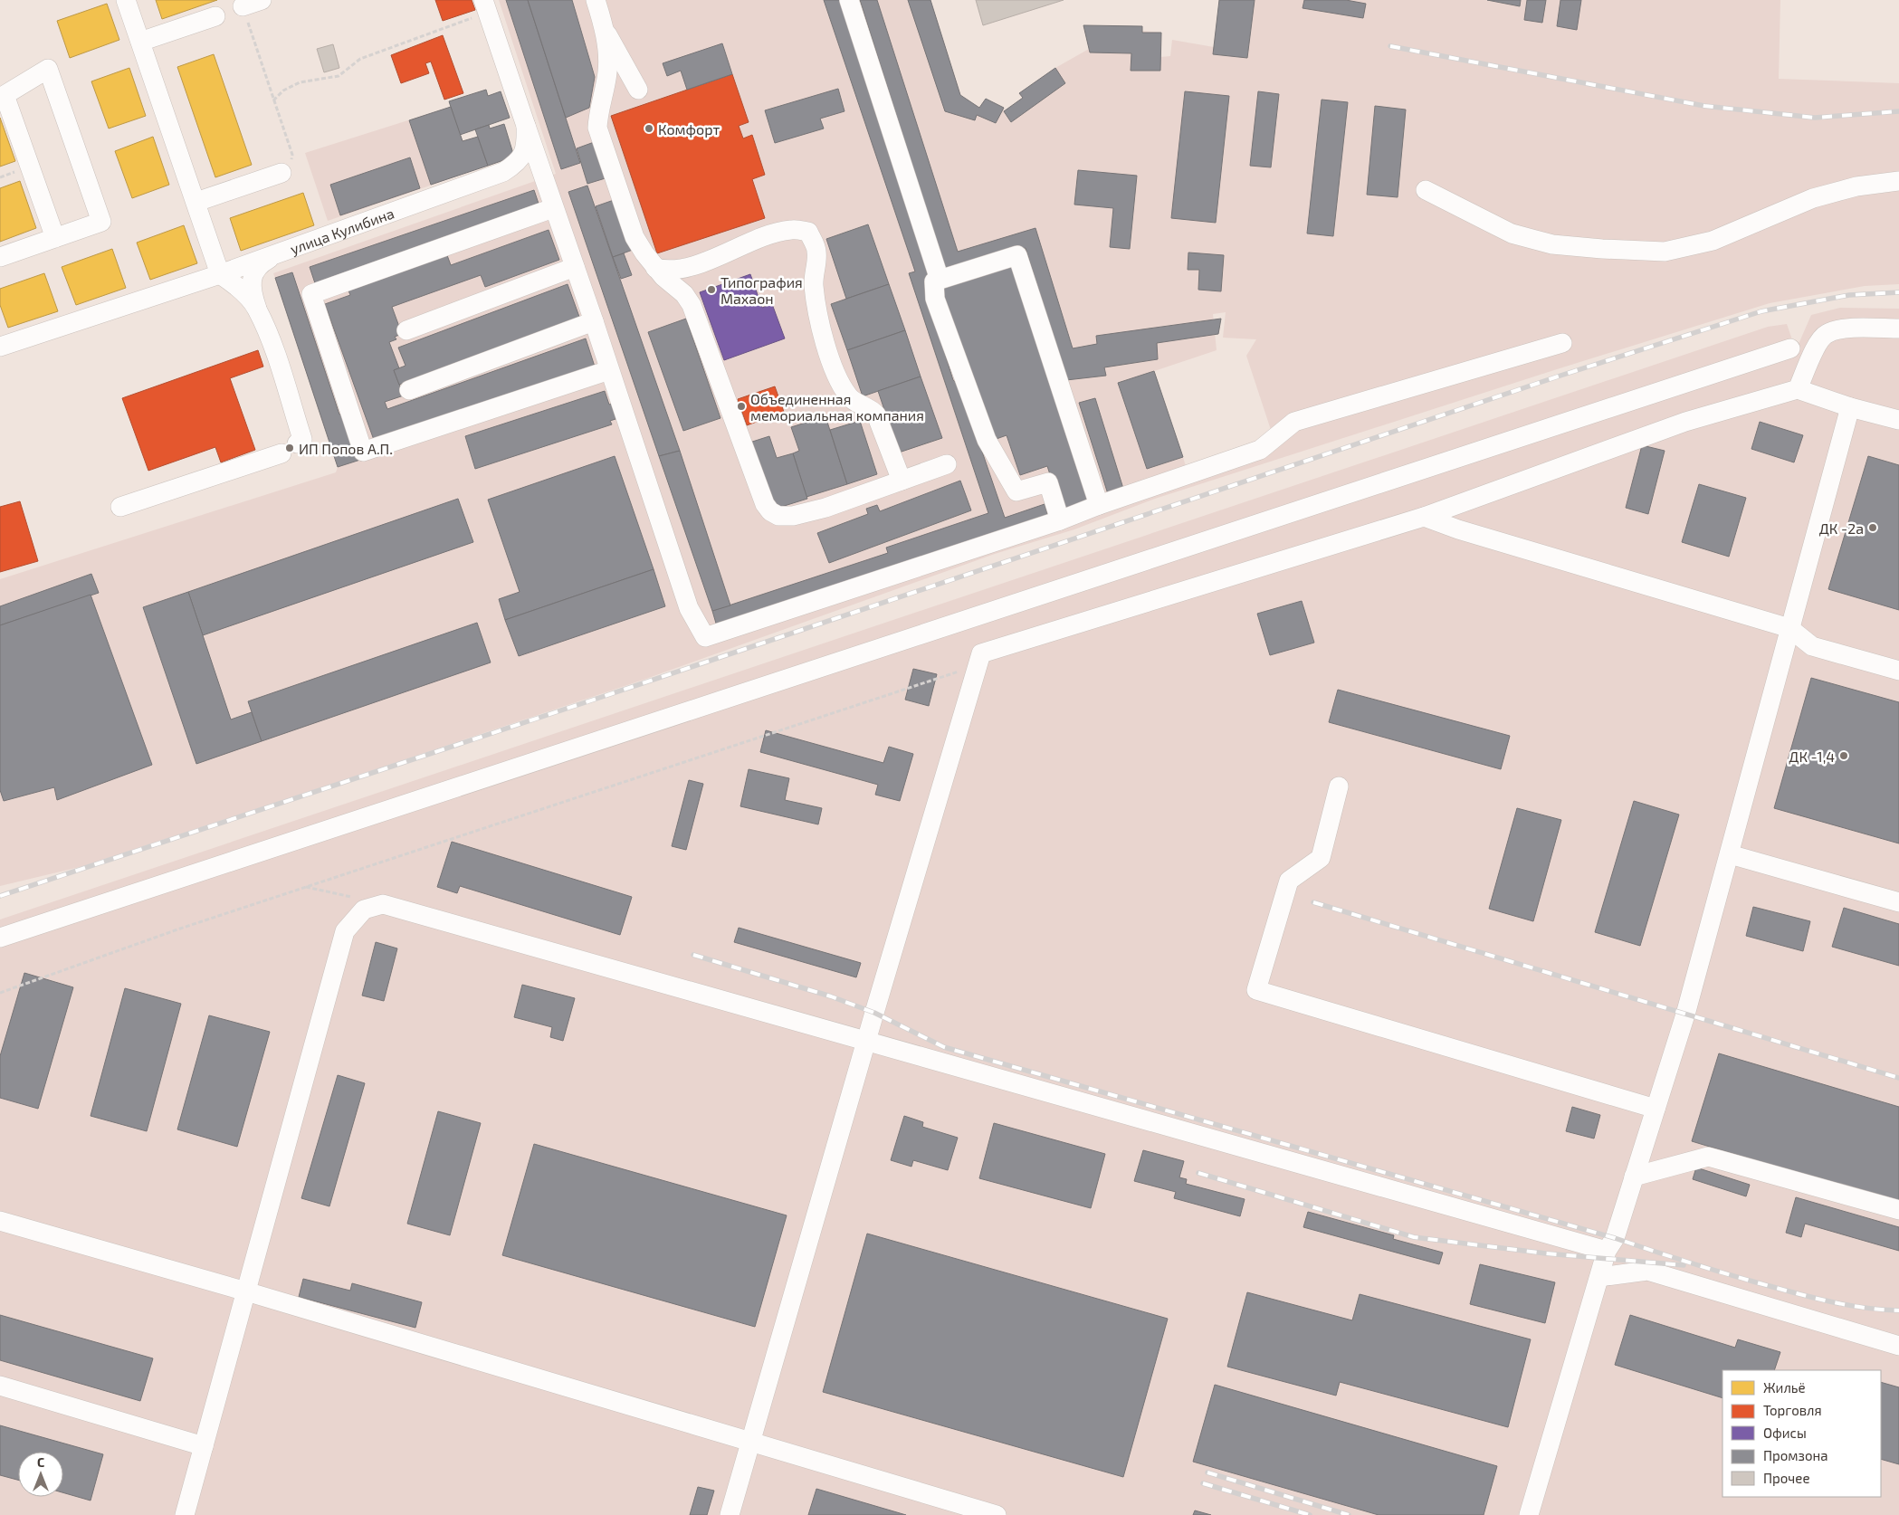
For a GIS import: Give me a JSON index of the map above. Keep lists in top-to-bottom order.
{
  "streets": {
    "street": ["улица Кулибина"]
  },
  "places": [
    "Комфорт",
    "Типография Махаон",
    "Объединенная мемориальная компания",
    "ИП Попов А.П.",
    "ДК -2а",
    "ДК -1,4"
  ],
  "legend": [
    "Жильё",
    "Торговля",
    "Офисы",
    "Промзона",
    "Прочее"
  ],
  "north": "top"
}
